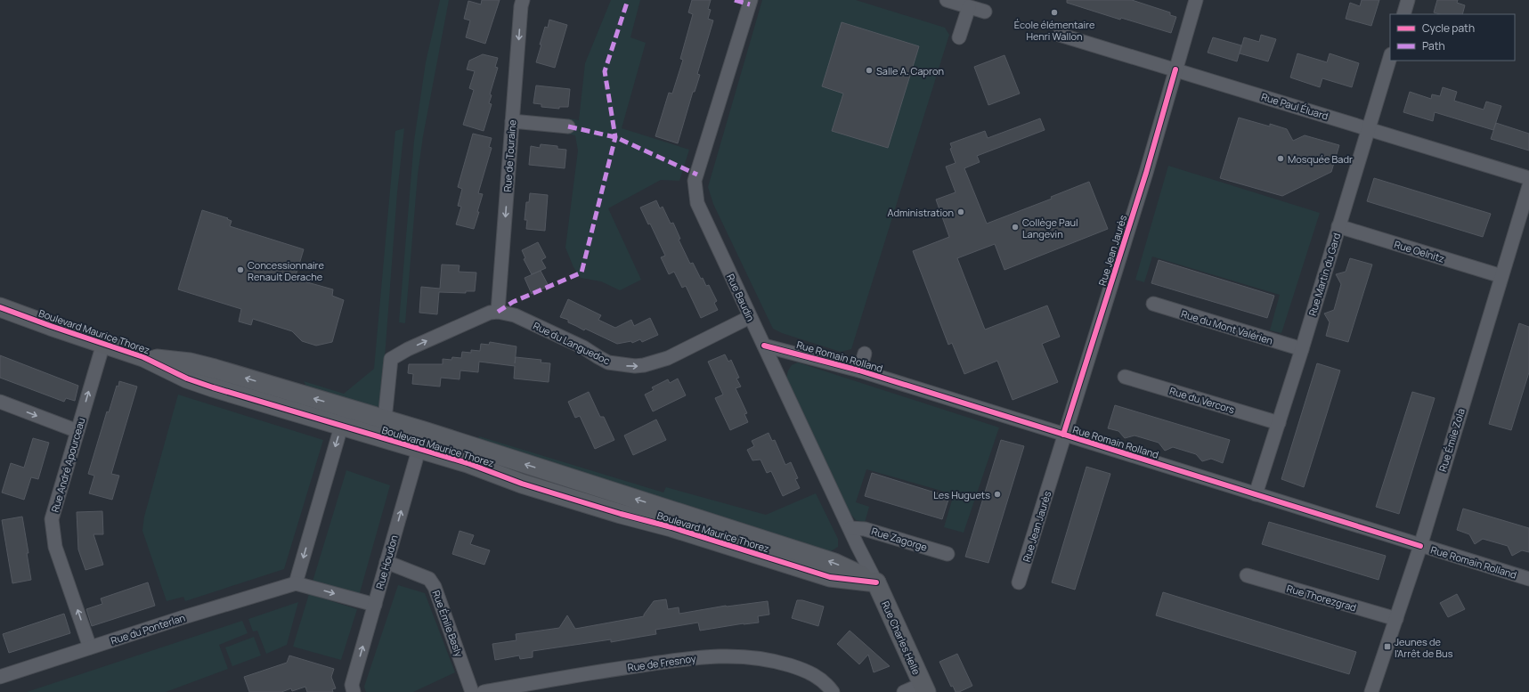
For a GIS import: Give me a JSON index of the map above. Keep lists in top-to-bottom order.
{
  "streets": {
    "street": [
      "Rue Paul Éluard",
      "Rue de Touraine",
      "Rue Jean Jaurès",
      "Rue Oelnitz",
      "Rue Martin du Gard",
      "Rue Baudin",
      "Rue du Mont Valérien",
      "Boulevard Maurice Thorez",
      "Rue du Languedoc",
      "Rue Romain Rolland",
      "Rue du Vercors",
      "Rue Émile Zola",
      "Rue André Apourceau",
      "Rue Zagorge",
      "Rue Houdon",
      "Rue Thorezgrad",
      "Rue Émile Basly",
      "Rue du Ponterlan",
      "Rue Charles Helle",
      "Rue de Fresnoy"
    ]
  },
  "crossings": [
    ["Rue Paul Éluard", "Rue Jean Jaurès"],
    ["Rue Paul Éluard", "Rue Martin du Gard"],
    ["Rue de Touraine", "Rue du Languedoc"],
    ["Rue Jean Jaurès", "Rue Romain Rolland"],
    ["Rue Oelnitz", "Rue Martin du Gard"],
    ["Rue Oelnitz", "Rue Émile Zola"],
    ["Rue Martin du Gard", "Rue du Mont Valérien"],
    ["Rue Martin du Gard", "Rue Romain Rolland"],
    ["Rue Martin du Gard", "Rue du Vercors"],
    ["Rue Baudin", "Boulevard Maurice Thorez"],
    ["Rue Baudin", "Rue du Languedoc"],
    ["Rue Baudin", "Rue Romain Rolland"],
    ["Rue Baudin", "Rue Zagorge"],
    ["Rue Baudin", "Rue Charles Helle"],
    ["Boulevard Maurice Thorez", "Rue du Languedoc"],
    ["Boulevard Maurice Thorez", "Rue André Apourceau"],
    ["Boulevard Maurice Thorez", "Rue Houdon"],
    ["Boulevard Maurice Thorez", "Rue Charles Helle"],
    ["Rue Romain Rolland", "Rue Émile Zola"],
    ["Rue Émile Zola", "Rue Thorezgrad"],
    ["Rue André Apourceau", "Rue du Ponterlan"],
    ["Rue Houdon", "Rue Émile Basly"]
  ],
  "one_way": ["Rue de Touraine", "Rue du Languedoc", "Rue André Apourceau"],
  "places": {
    "other": [
      "École élémentaire Henri Wallon",
      "Salle A. Capron",
      "Mosquée Badr",
      "Administration",
      "Collège Paul Langevin",
      "Concessionnaire Renault Derache",
      "Les Huguets"
    ],
    "transit": ["Jeunes de l'Arrêt de Bus"]
  },
  "legend": ["Cycle path", "Path"]
}
